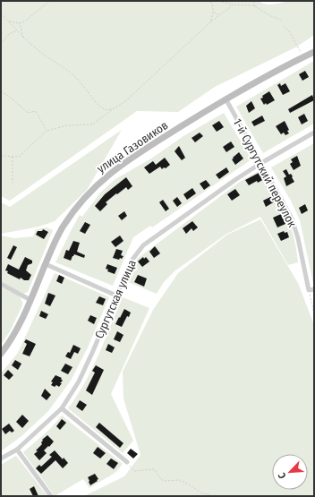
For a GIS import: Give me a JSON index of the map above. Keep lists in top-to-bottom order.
{
  "streets": {
    "street": ["улица Газовиков", "1-й Сургутский переулок", "Сургутская улица"]
  },
  "crossings": [
    ["улица Газовиков", "1-й Сургутский переулок"],
    ["1-й Сургутский переулок", "Сургутская улица"]
  ],
  "north": "bottom left"
}
